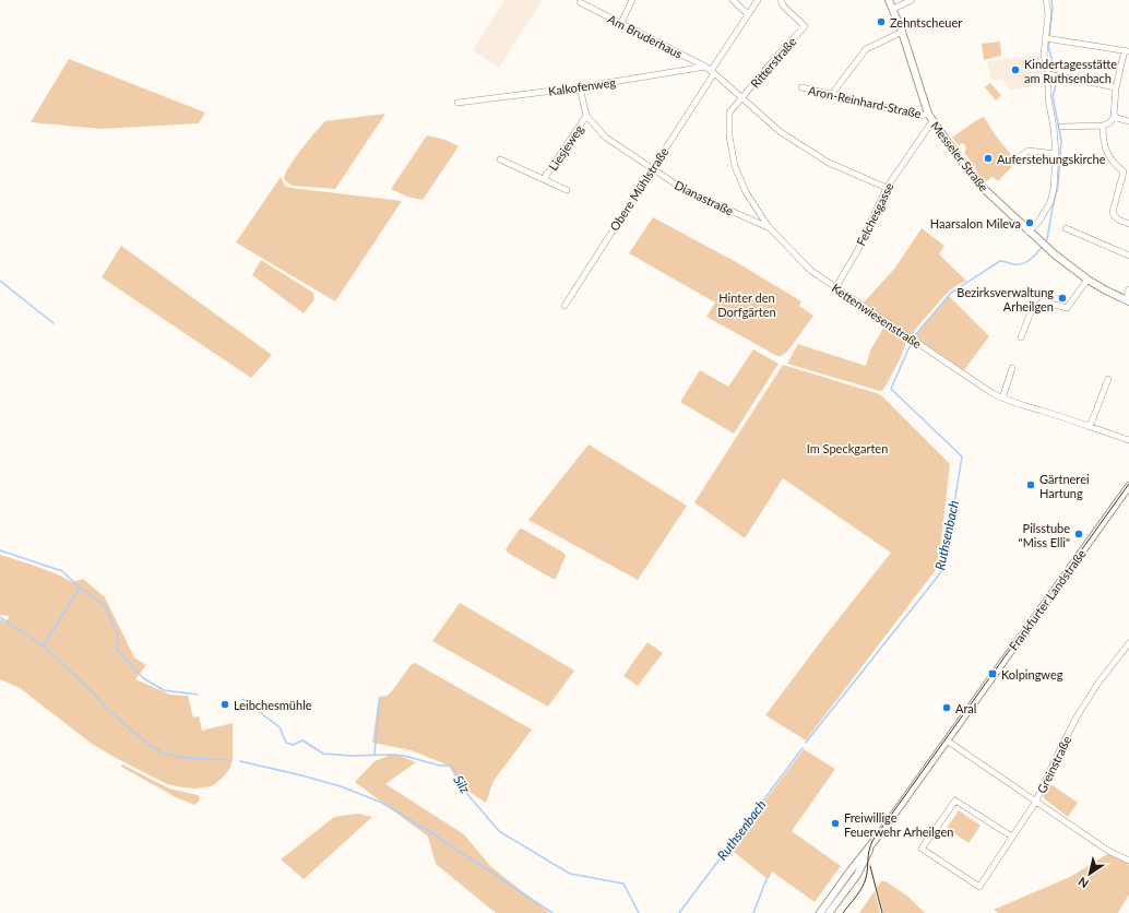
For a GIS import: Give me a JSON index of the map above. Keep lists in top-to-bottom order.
{
  "streets": {
    "street": [
      "Am Bruderhaus",
      "Ritterstraße",
      "Kalkofenweg",
      "Aron-Reinhard-Straße",
      "Liesjeweg",
      "Messeler Straße",
      "Obere Mühlstraße",
      "Dianastraße",
      "Felchesgasse",
      "Kettenwiesenstraße",
      "Frankfurter Landstraße",
      "Greinstraße"
    ]
  },
  "crossings": [
    ["Am Bruderhaus", "Ritterstraße"],
    ["Am Bruderhaus", "Kalkofenweg"],
    ["Am Bruderhaus", "Obere Mühlstraße"],
    ["Am Bruderhaus", "Felchesgasse"],
    ["Am Bruderhaus", "Kettenwiesenstraße"],
    ["Ritterstraße", "Kettenwiesenstraße"],
    ["Kalkofenweg", "Dianastraße"],
    ["Aron-Reinhard-Straße", "Messeler Straße"],
    ["Liesjeweg", "Dianastraße"],
    ["Messeler Straße", "Felchesgasse"],
    ["Obere Mühlstraße", "Dianastraße"],
    ["Dianastraße", "Kettenwiesenstraße"],
    ["Felchesgasse", "Kettenwiesenstraße"]
  ],
  "water": ["Ruthsenbach", "Silz"],
  "parks": ["Hinter den Dorfgärten", "Im Speckgarten"],
  "places": {
    "other": [
      "Zehntscheuer",
      "Kindertagesstätte am Ruthsenbach",
      "Auferstehungskirche",
      "Haarsalon Mileva",
      "Bezirksverwaltung Arheilgen",
      "Gärtnerei Hartung",
      "Pilsstube \"Miss Elli\"",
      "Leibchesmühle",
      "Aral",
      "Freiwillige Feuerwehr Arheilgen"
    ],
    "transit": ["Kolpingweg"]
  },
  "north": "bottom left"
}
